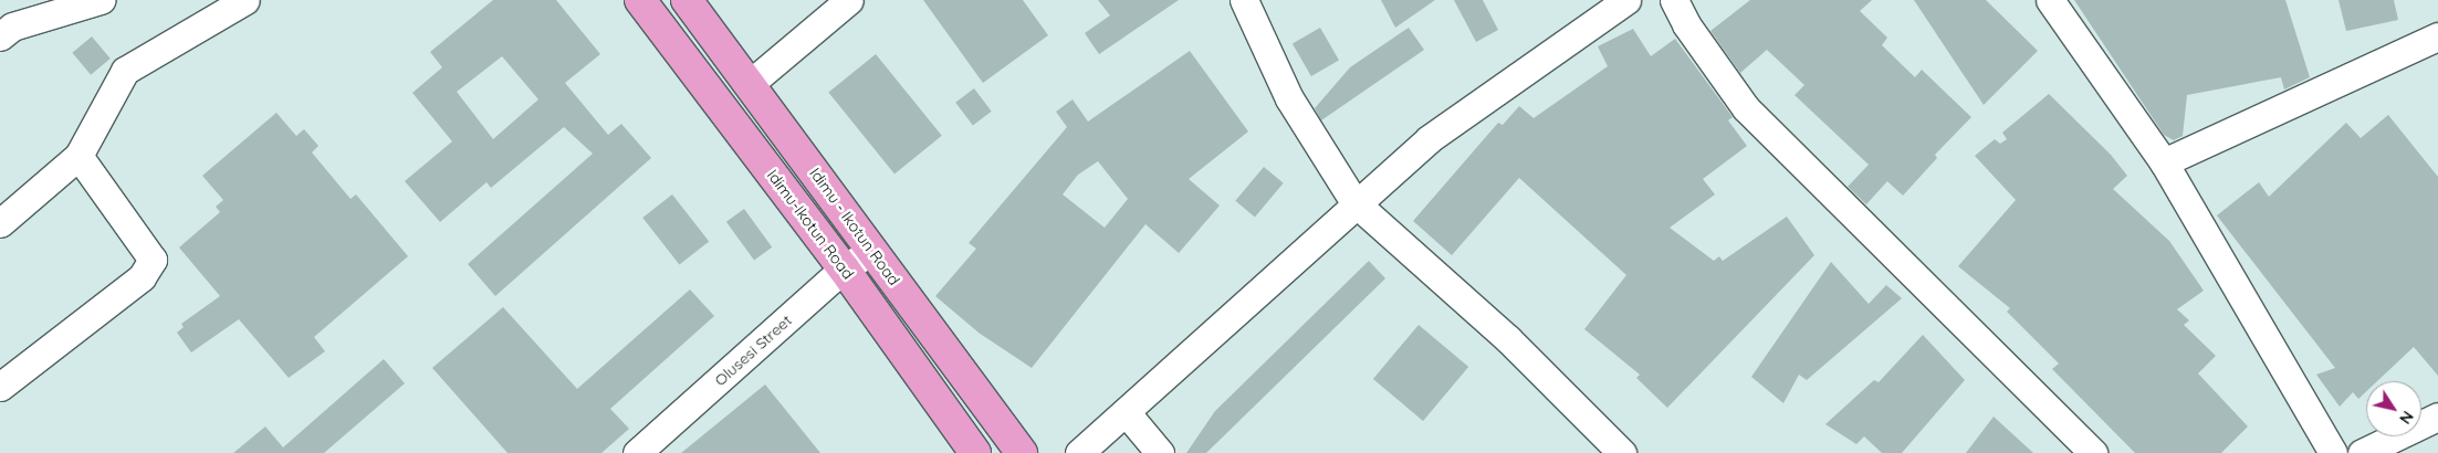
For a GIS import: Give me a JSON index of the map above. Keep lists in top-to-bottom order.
{
  "streets": {
    "main road": ["Idimu-Ikotun Road", "Idimu - Ikotun Road"],
    "street": ["Olusesi Street"]
  },
  "crossings": [
    ["Idimu-Ikotun Road", "Olusesi Street"],
    ["Idimu - Ikotun Road", "Olusesi Street"]
  ],
  "north": "bottom right"
}
